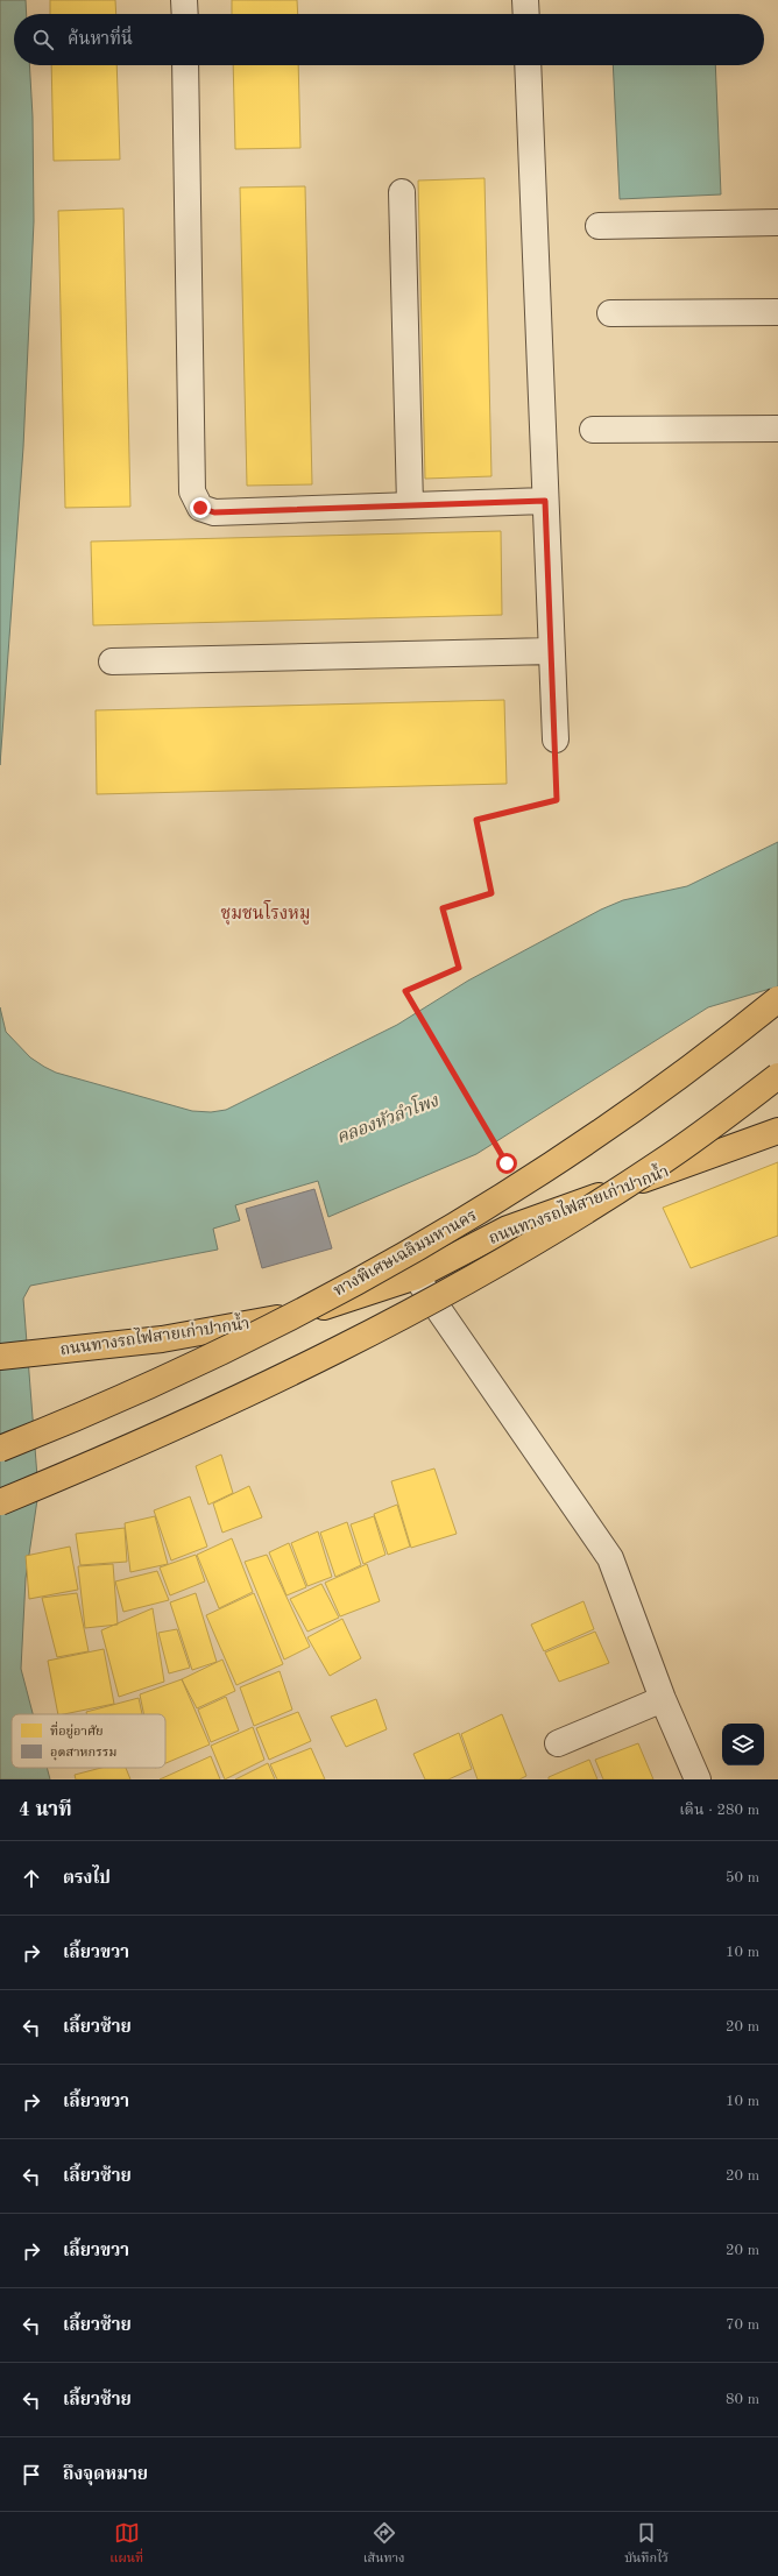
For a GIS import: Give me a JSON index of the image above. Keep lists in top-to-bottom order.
{
  "streets": {
    "main road": ["ถนนทางรถไฟสายเก่าปากน้ำ", "ทางพิเศษเฉลิมมหานคร"]
  },
  "districts": ["ชุมชนโรงหมู"],
  "water": ["คลองหัวลำโพง"],
  "legend": ["ที่อยู่อาศัย", "อุตสาหกรรม"],
  "page": {
    "search": "ค้นหาที่นี่",
    "heading": ["4 นาที", "เดิน · 280 m"],
    "list": [
      ["ตรงไป", "50 m"],
      ["เลี้ยวขวา", "10 m"],
      ["เลี้ยวซ้าย", "20 m"],
      ["เลี้ยวขวา", "10 m"],
      ["เลี้ยวซ้าย", "20 m"],
      ["เลี้ยวขวา", "20 m"],
      ["เลี้ยวซ้าย", "70 m"],
      ["เลี้ยวซ้าย", "80 m"],
      "ถึงจุดหมาย"
    ],
    "nav": ["แผนที่", "เส้นทาง", "บันทึกไว้"]
  }
}
